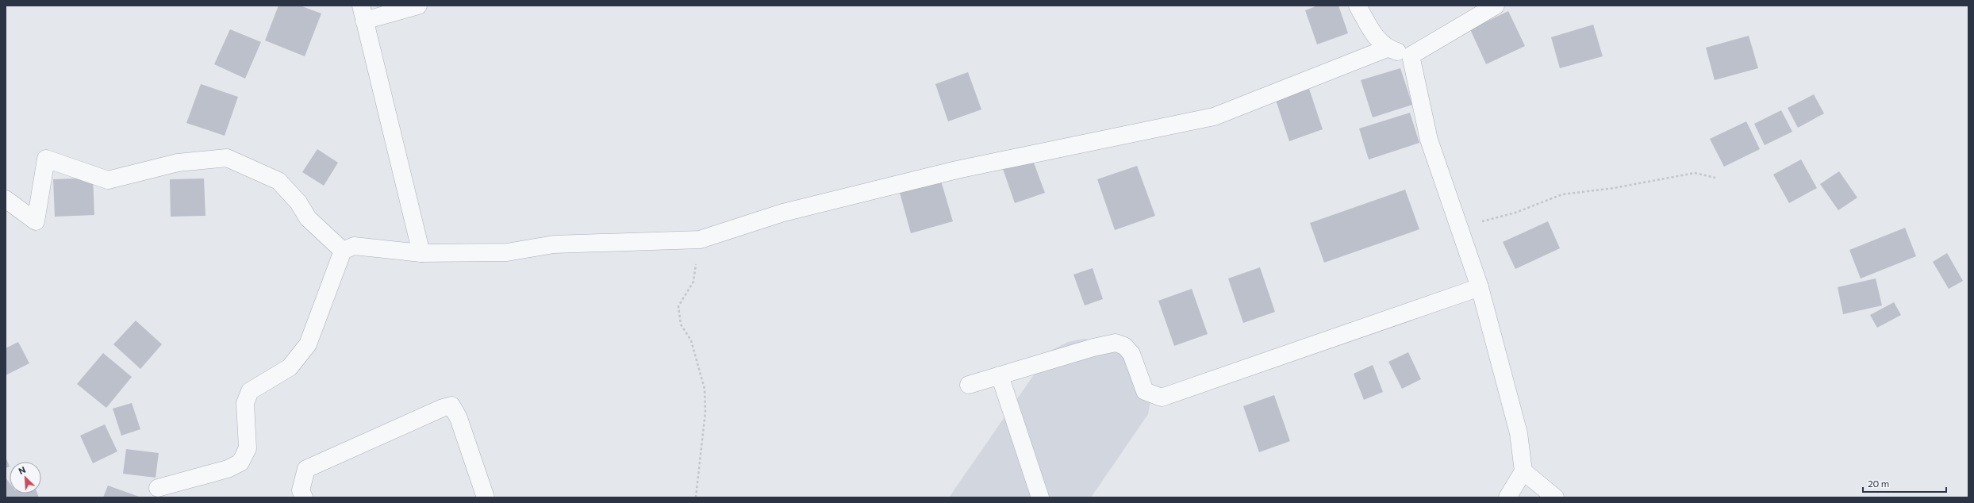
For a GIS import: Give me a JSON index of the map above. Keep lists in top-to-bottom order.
{
  "scale_bar": "20 m",
  "north": "top left"
}
